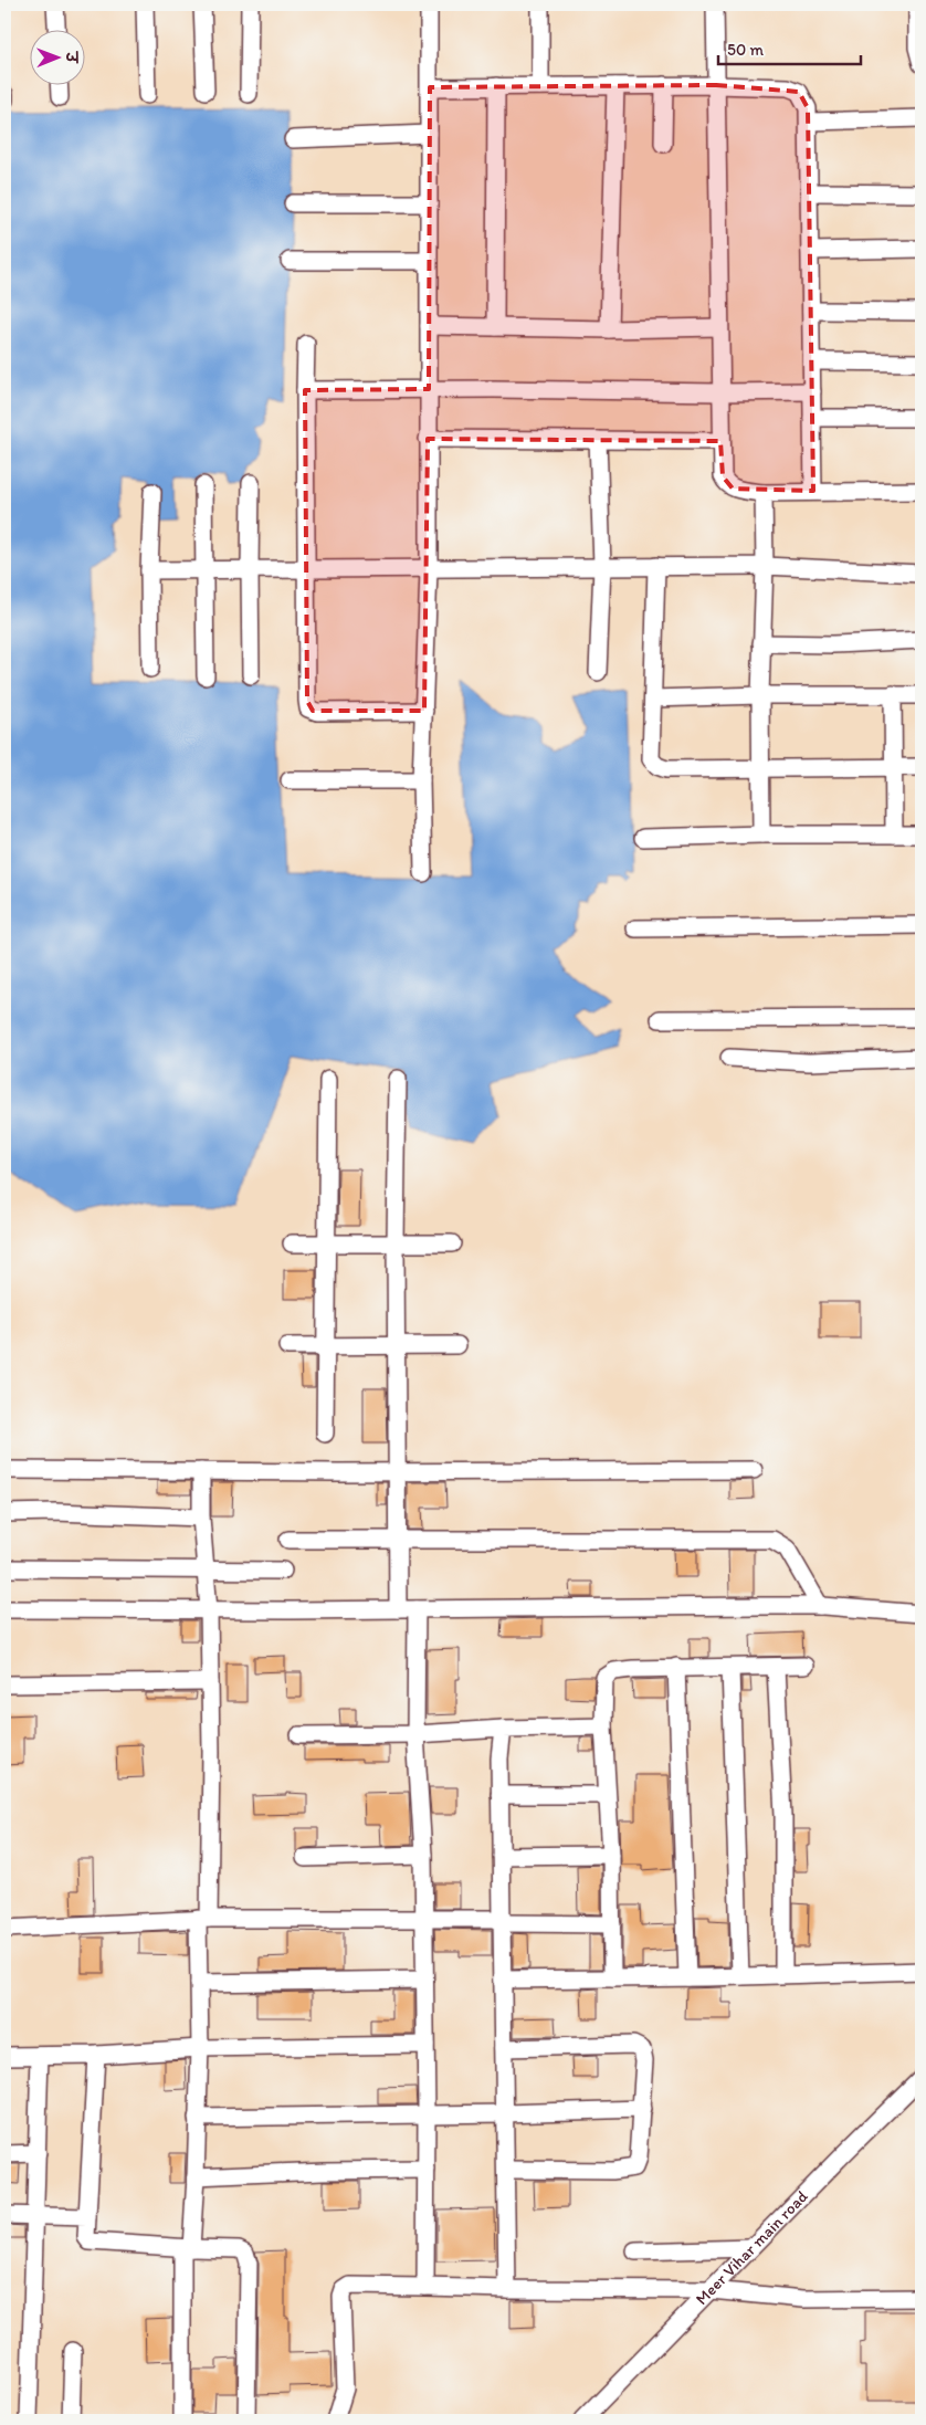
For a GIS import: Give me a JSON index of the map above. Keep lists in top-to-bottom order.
{
  "streets": {
    "street": ["Meer Vihar main road"]
  },
  "scale_bar": "50 m",
  "north": "right"
}
